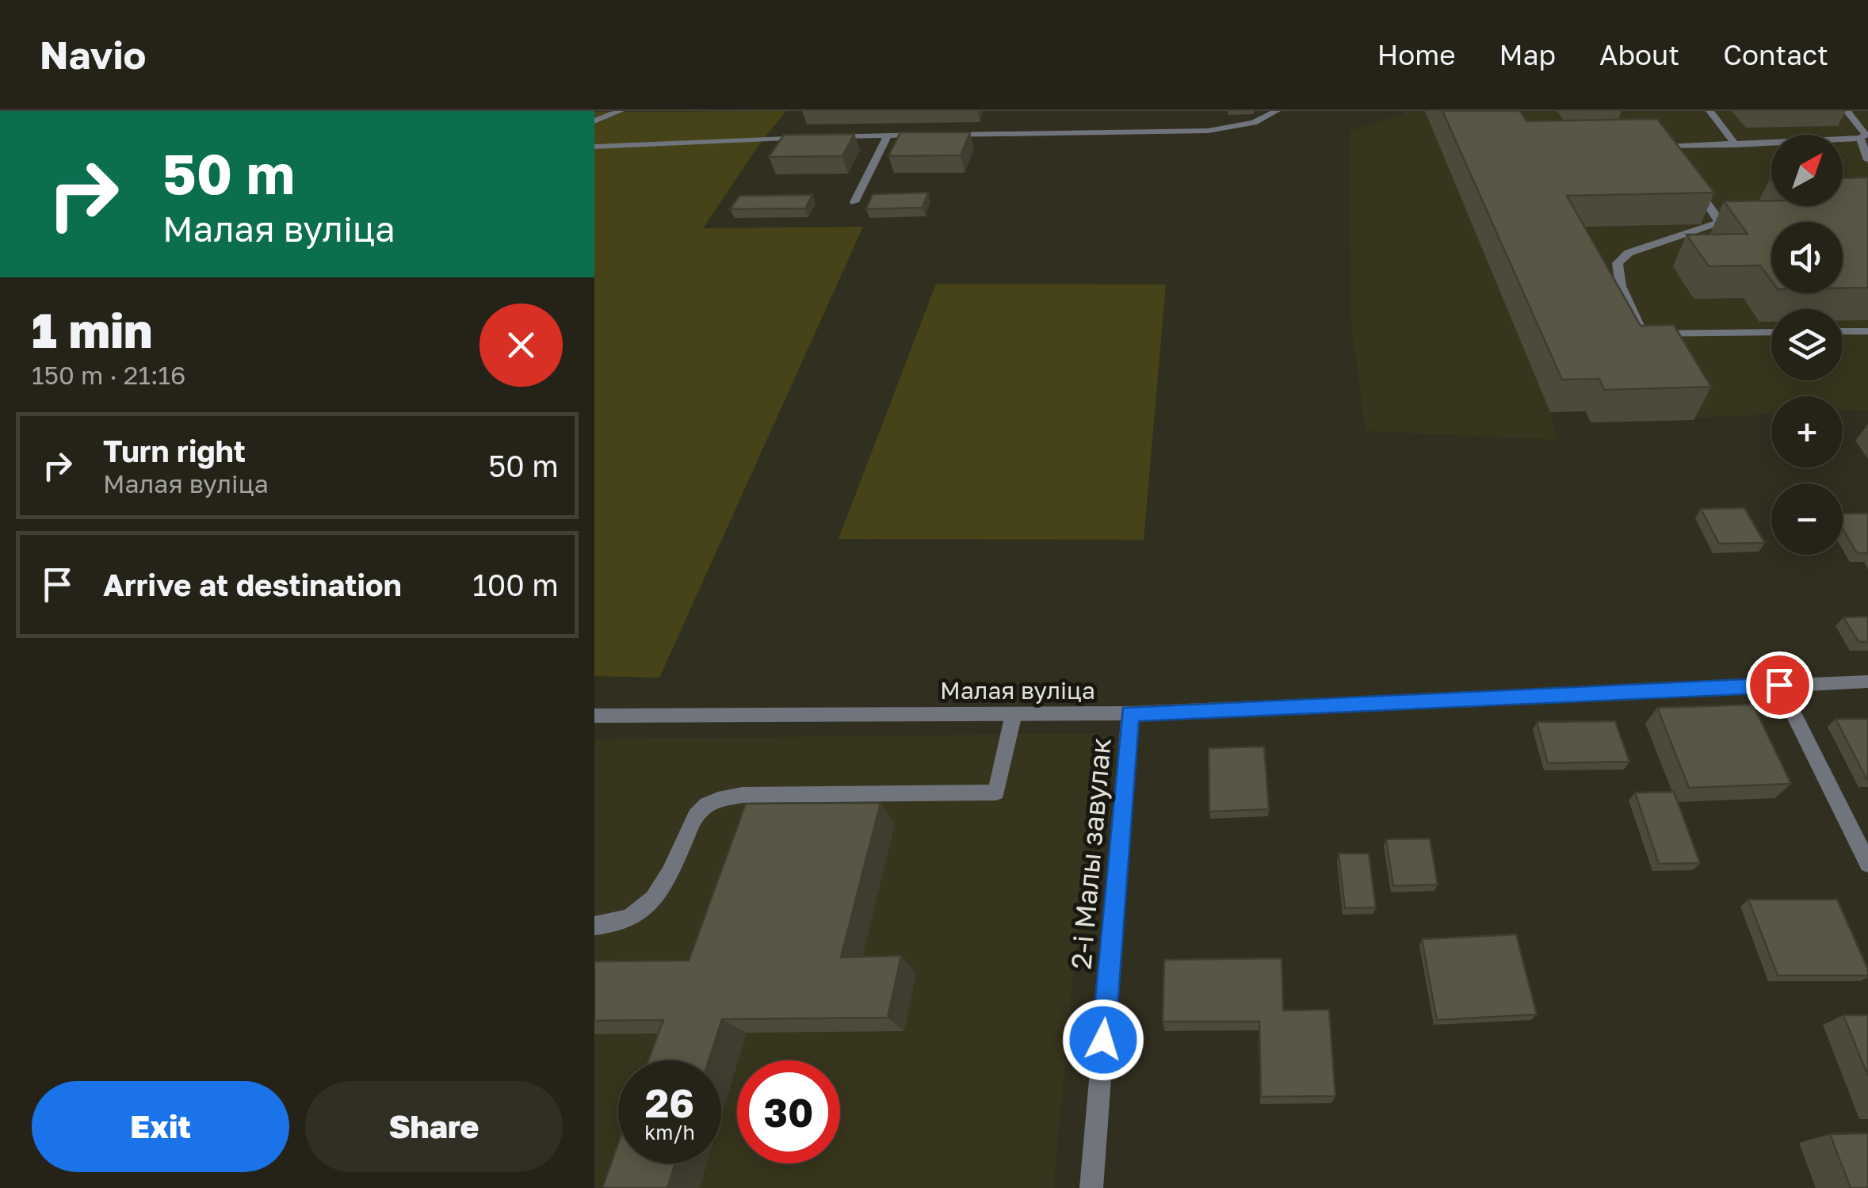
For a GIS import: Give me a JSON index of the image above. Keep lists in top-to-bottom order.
{
  "streets": {
    "street": ["Малая вуліца", "2-і Малы завулак"]
  },
  "crossings": [
    ["Малая вуліца", "2-і Малы завулак"]
  ],
  "north": "top right",
  "page": {
    "header": "Navio",
    "nav": [
      "Home",
      "Map",
      "About",
      "Contact"
    ],
    "turn": ["50 m", "Малая вуліца"],
    "map_buttons": ["+", "−"],
    "heading": ["1 min", "150 m · 21:16"],
    "list": [
      {
        "name": "Turn right",
        "note": "Малая вуліца",
        "value": "50 m"
      },
      {
        "name": "Arrive at destination",
        "value": "100 m"
      }
    ],
    "speed": "26 km/h",
    "limit": "30",
    "buttons": ["Exit", "Share"]
  }
}
